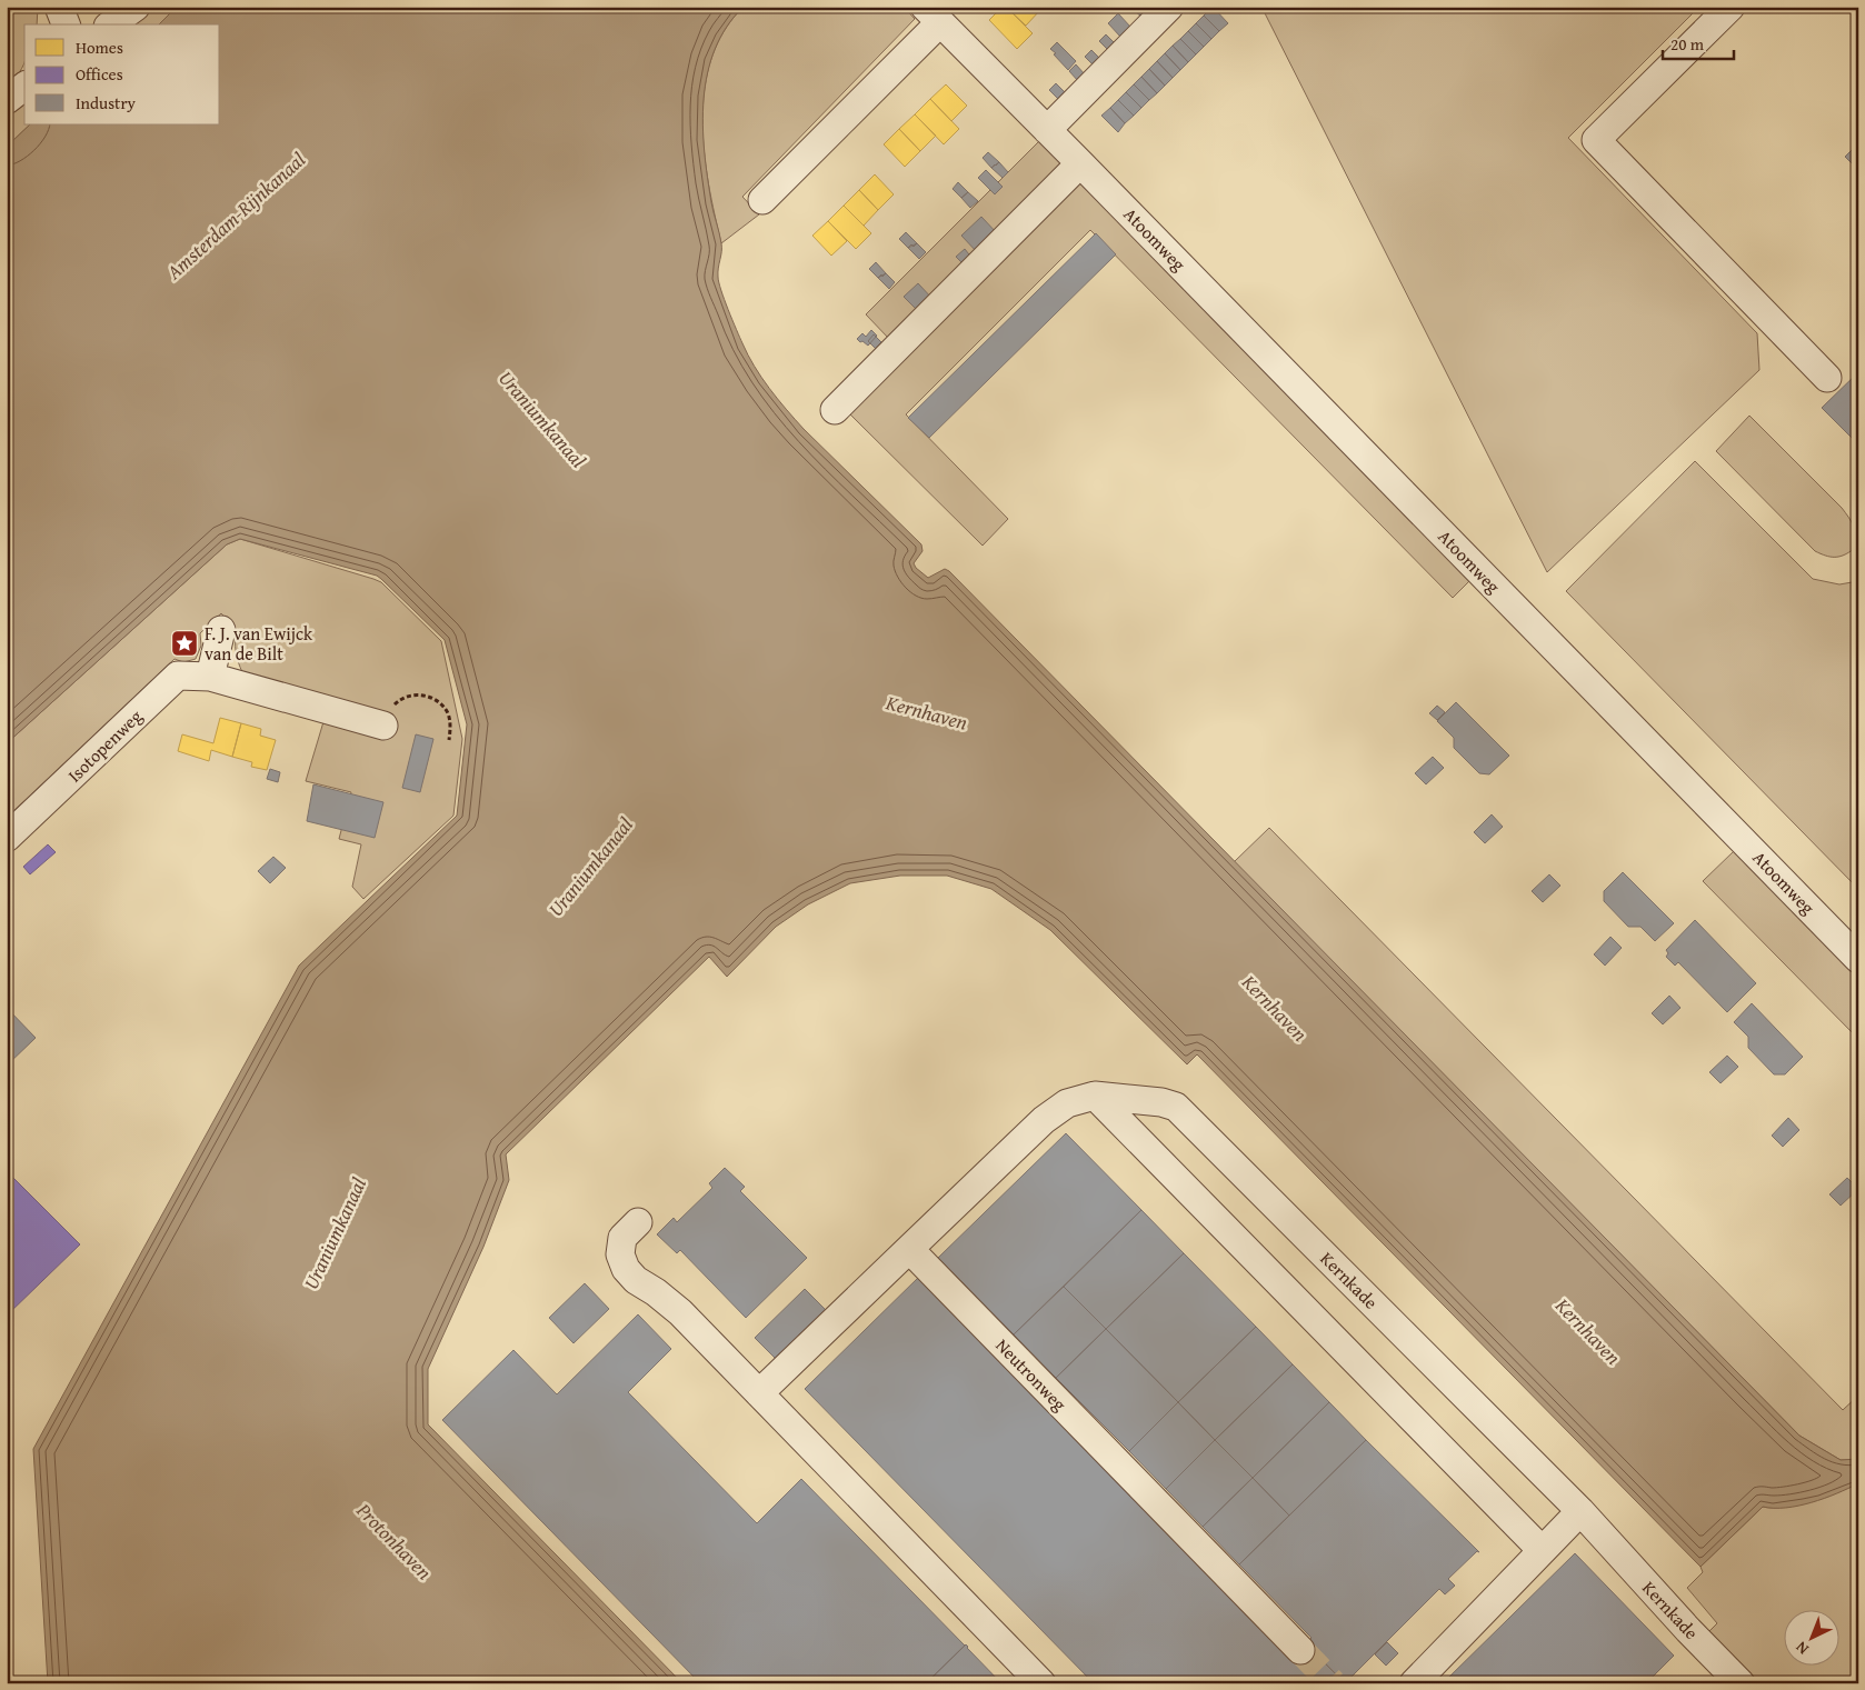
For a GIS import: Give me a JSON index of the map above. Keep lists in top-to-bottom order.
{
  "streets": {
    "street": [
      "Atoomweg",
      "Isotopenweg",
      "Kernkade",
      "Neutronweg"
    ]
  },
  "crossings": [
    ["Kernkade", "Neutronweg"]
  ],
  "water": [
    "Amsterdam-Rijnkanaal",
    "Uraniumkanaal",
    "Kernhaven",
    "Protonhaven"
  ],
  "places": {
    "place": ["F. J. van Ewijck van de Bilt"]
  },
  "legend": ["Homes", "Offices", "Industry"],
  "scale_bar": "20 m",
  "north": "bottom left"
}
